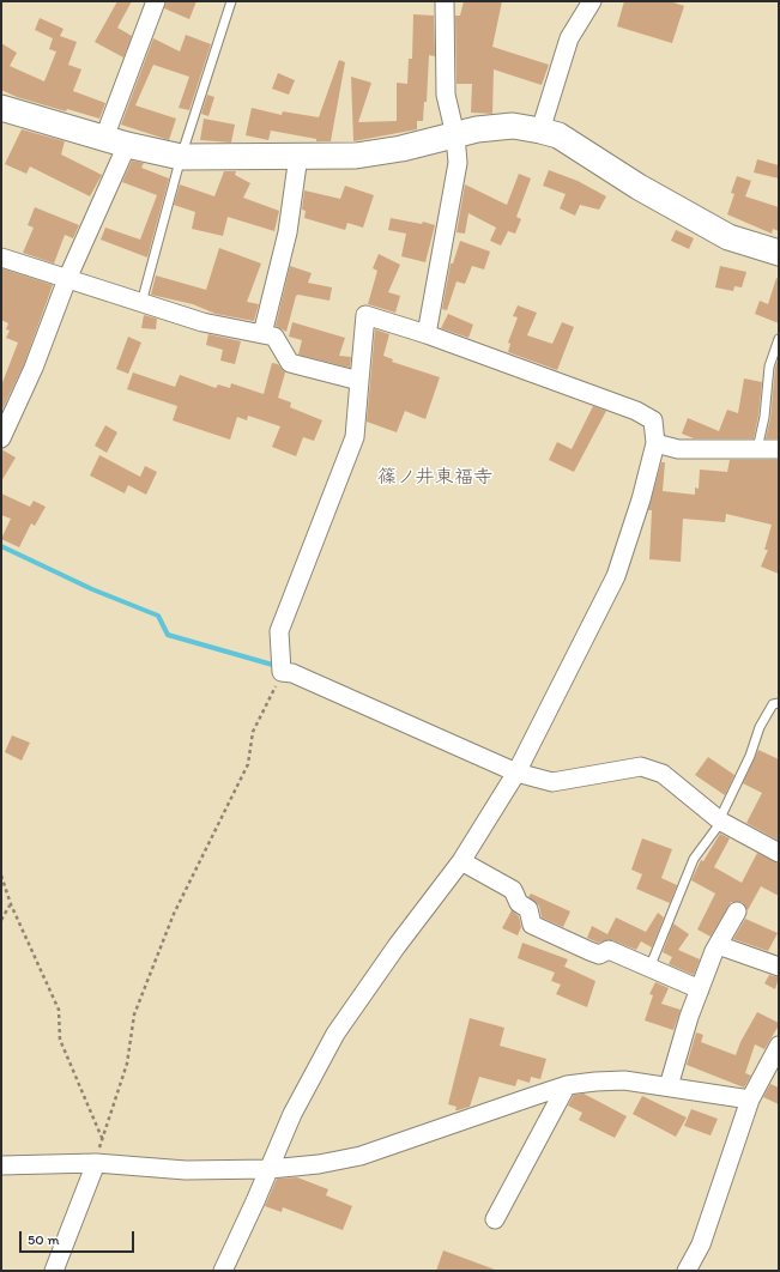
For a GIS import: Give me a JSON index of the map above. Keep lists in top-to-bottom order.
{
  "districts": ["篠ノ井東福寺"],
  "scale_bar": "50 m"
}
